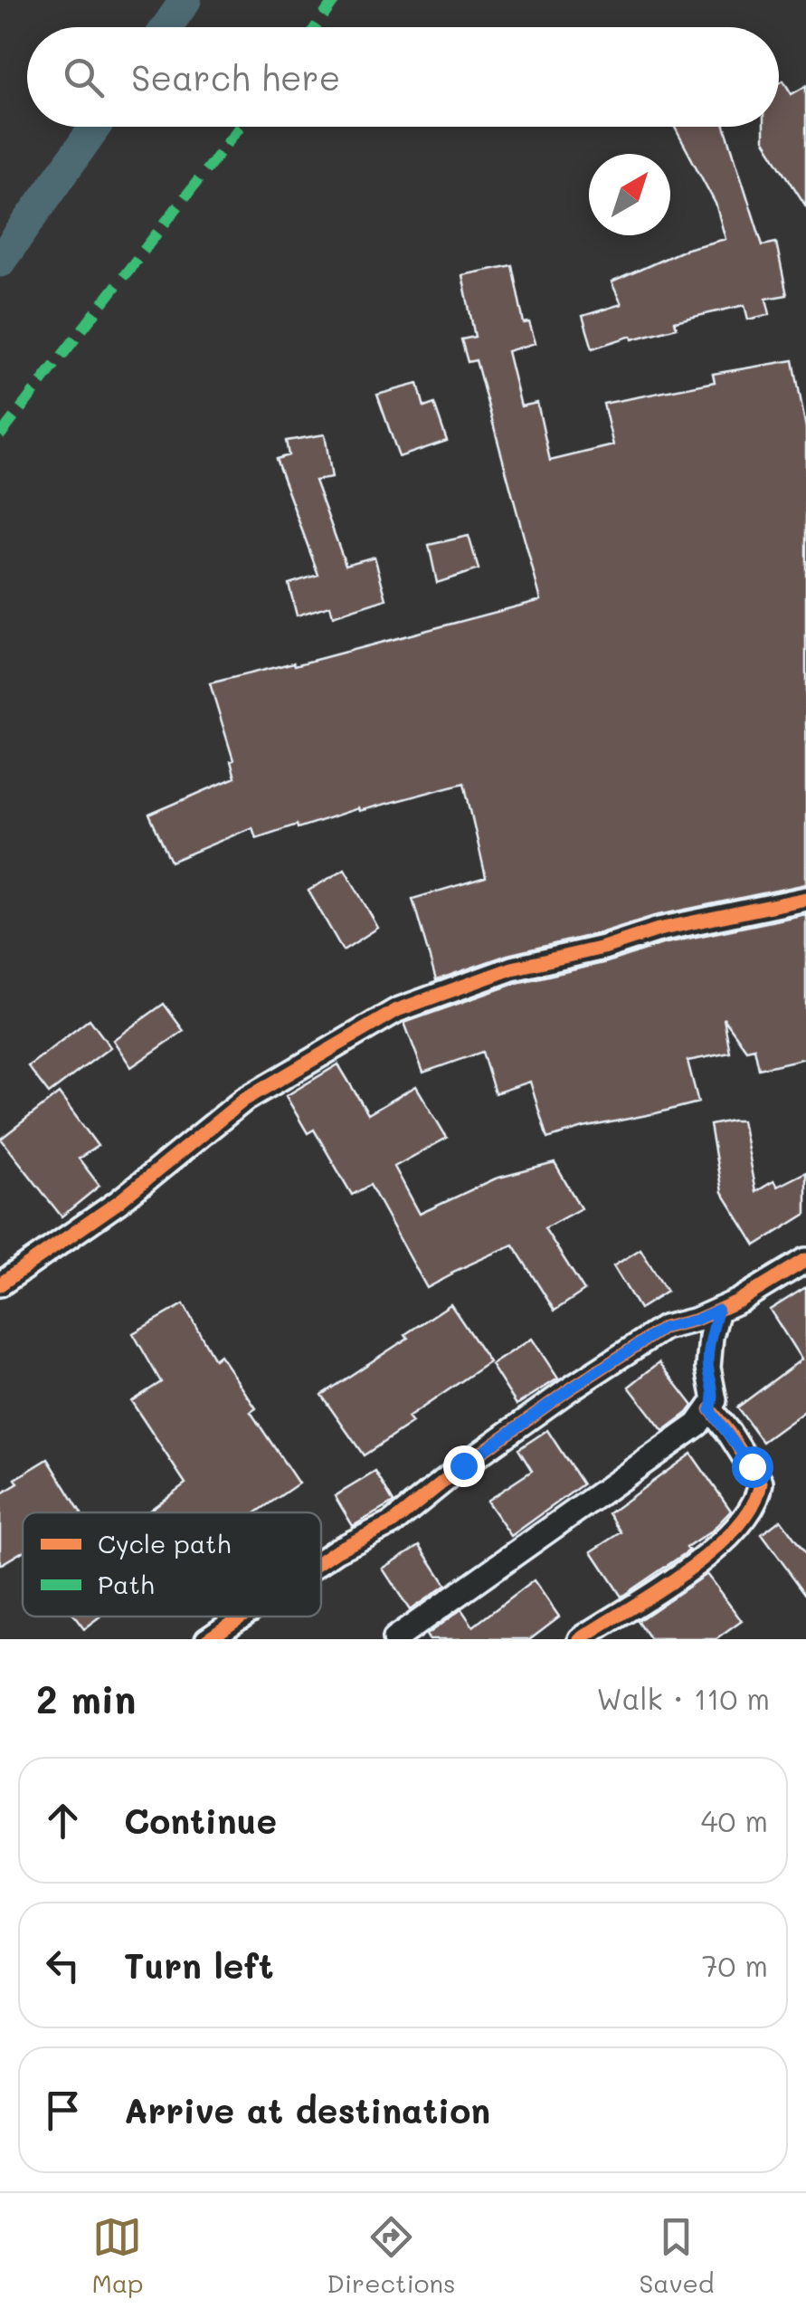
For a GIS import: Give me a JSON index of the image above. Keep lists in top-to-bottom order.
{
  "legend": ["Cycle path", "Path"],
  "north": "top right",
  "page": {
    "search": "Search here",
    "heading": ["2 min", "Walk · 110 m"],
    "list": [
      ["Continue", "40 m"],
      ["Turn left", "70 m"],
      "Arrive at destination"
    ],
    "nav": ["Map", "Directions", "Saved"]
  }
}
